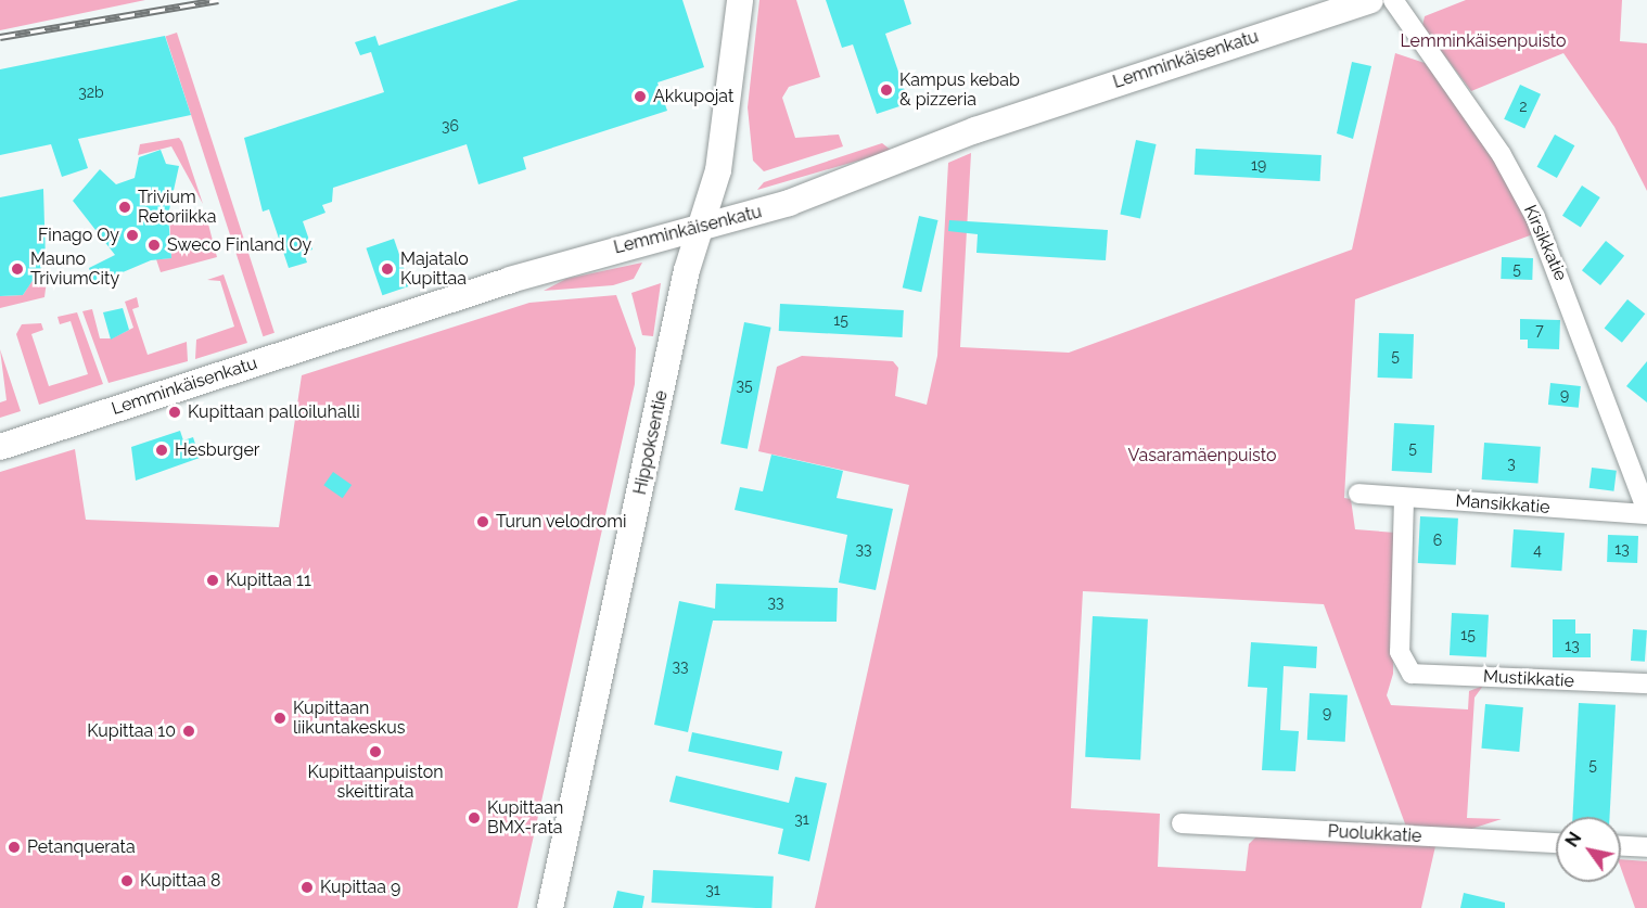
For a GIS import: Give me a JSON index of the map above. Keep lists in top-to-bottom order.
{
  "streets": {
    "street": [
      "Lemminkäisenkatu",
      "Kirsikkatie",
      "Hippoksentie",
      "Mansikkatie",
      "Mustikkatie",
      "Puolukkatie"
    ]
  },
  "crossings": [
    ["Lemminkäisenkatu", "Hippoksentie"],
    ["Kirsikkatie", "Mansikkatie"],
    ["Mansikkatie", "Mustikkatie"]
  ],
  "parks": ["Lemminkäisenpuisto", "Vasaramäenpuisto"],
  "places": [
    "Kampus kebab & pizzeria",
    "Akkupojat",
    "Trivium Retoriikka",
    "Finago Oy",
    "Sweco Finland Oy",
    "Mauno TriviumCity",
    "Majatalo Kupittaa",
    "Kupittaan palloiluhalli",
    "Hesburger",
    "Turun velodromi",
    "Kupittaa 11",
    "Kupittaan liikuntakeskus",
    "Kupittaa 10",
    "Kupittaanpuiston skeittirata",
    "Kupittaan BMX-rata",
    "Petanquerata",
    "Kupittaa 8",
    "Kupittaa 9"
  ],
  "house_numbers": [
    "32b",
    "2",
    "36",
    "19",
    "5",
    "15",
    "7",
    "5",
    "35",
    "9",
    "5",
    "3",
    "6",
    "33",
    "13",
    "4",
    "33",
    "15",
    "13",
    "33",
    "9",
    "5",
    "31",
    "31"
  ],
  "north": "top left"
}
